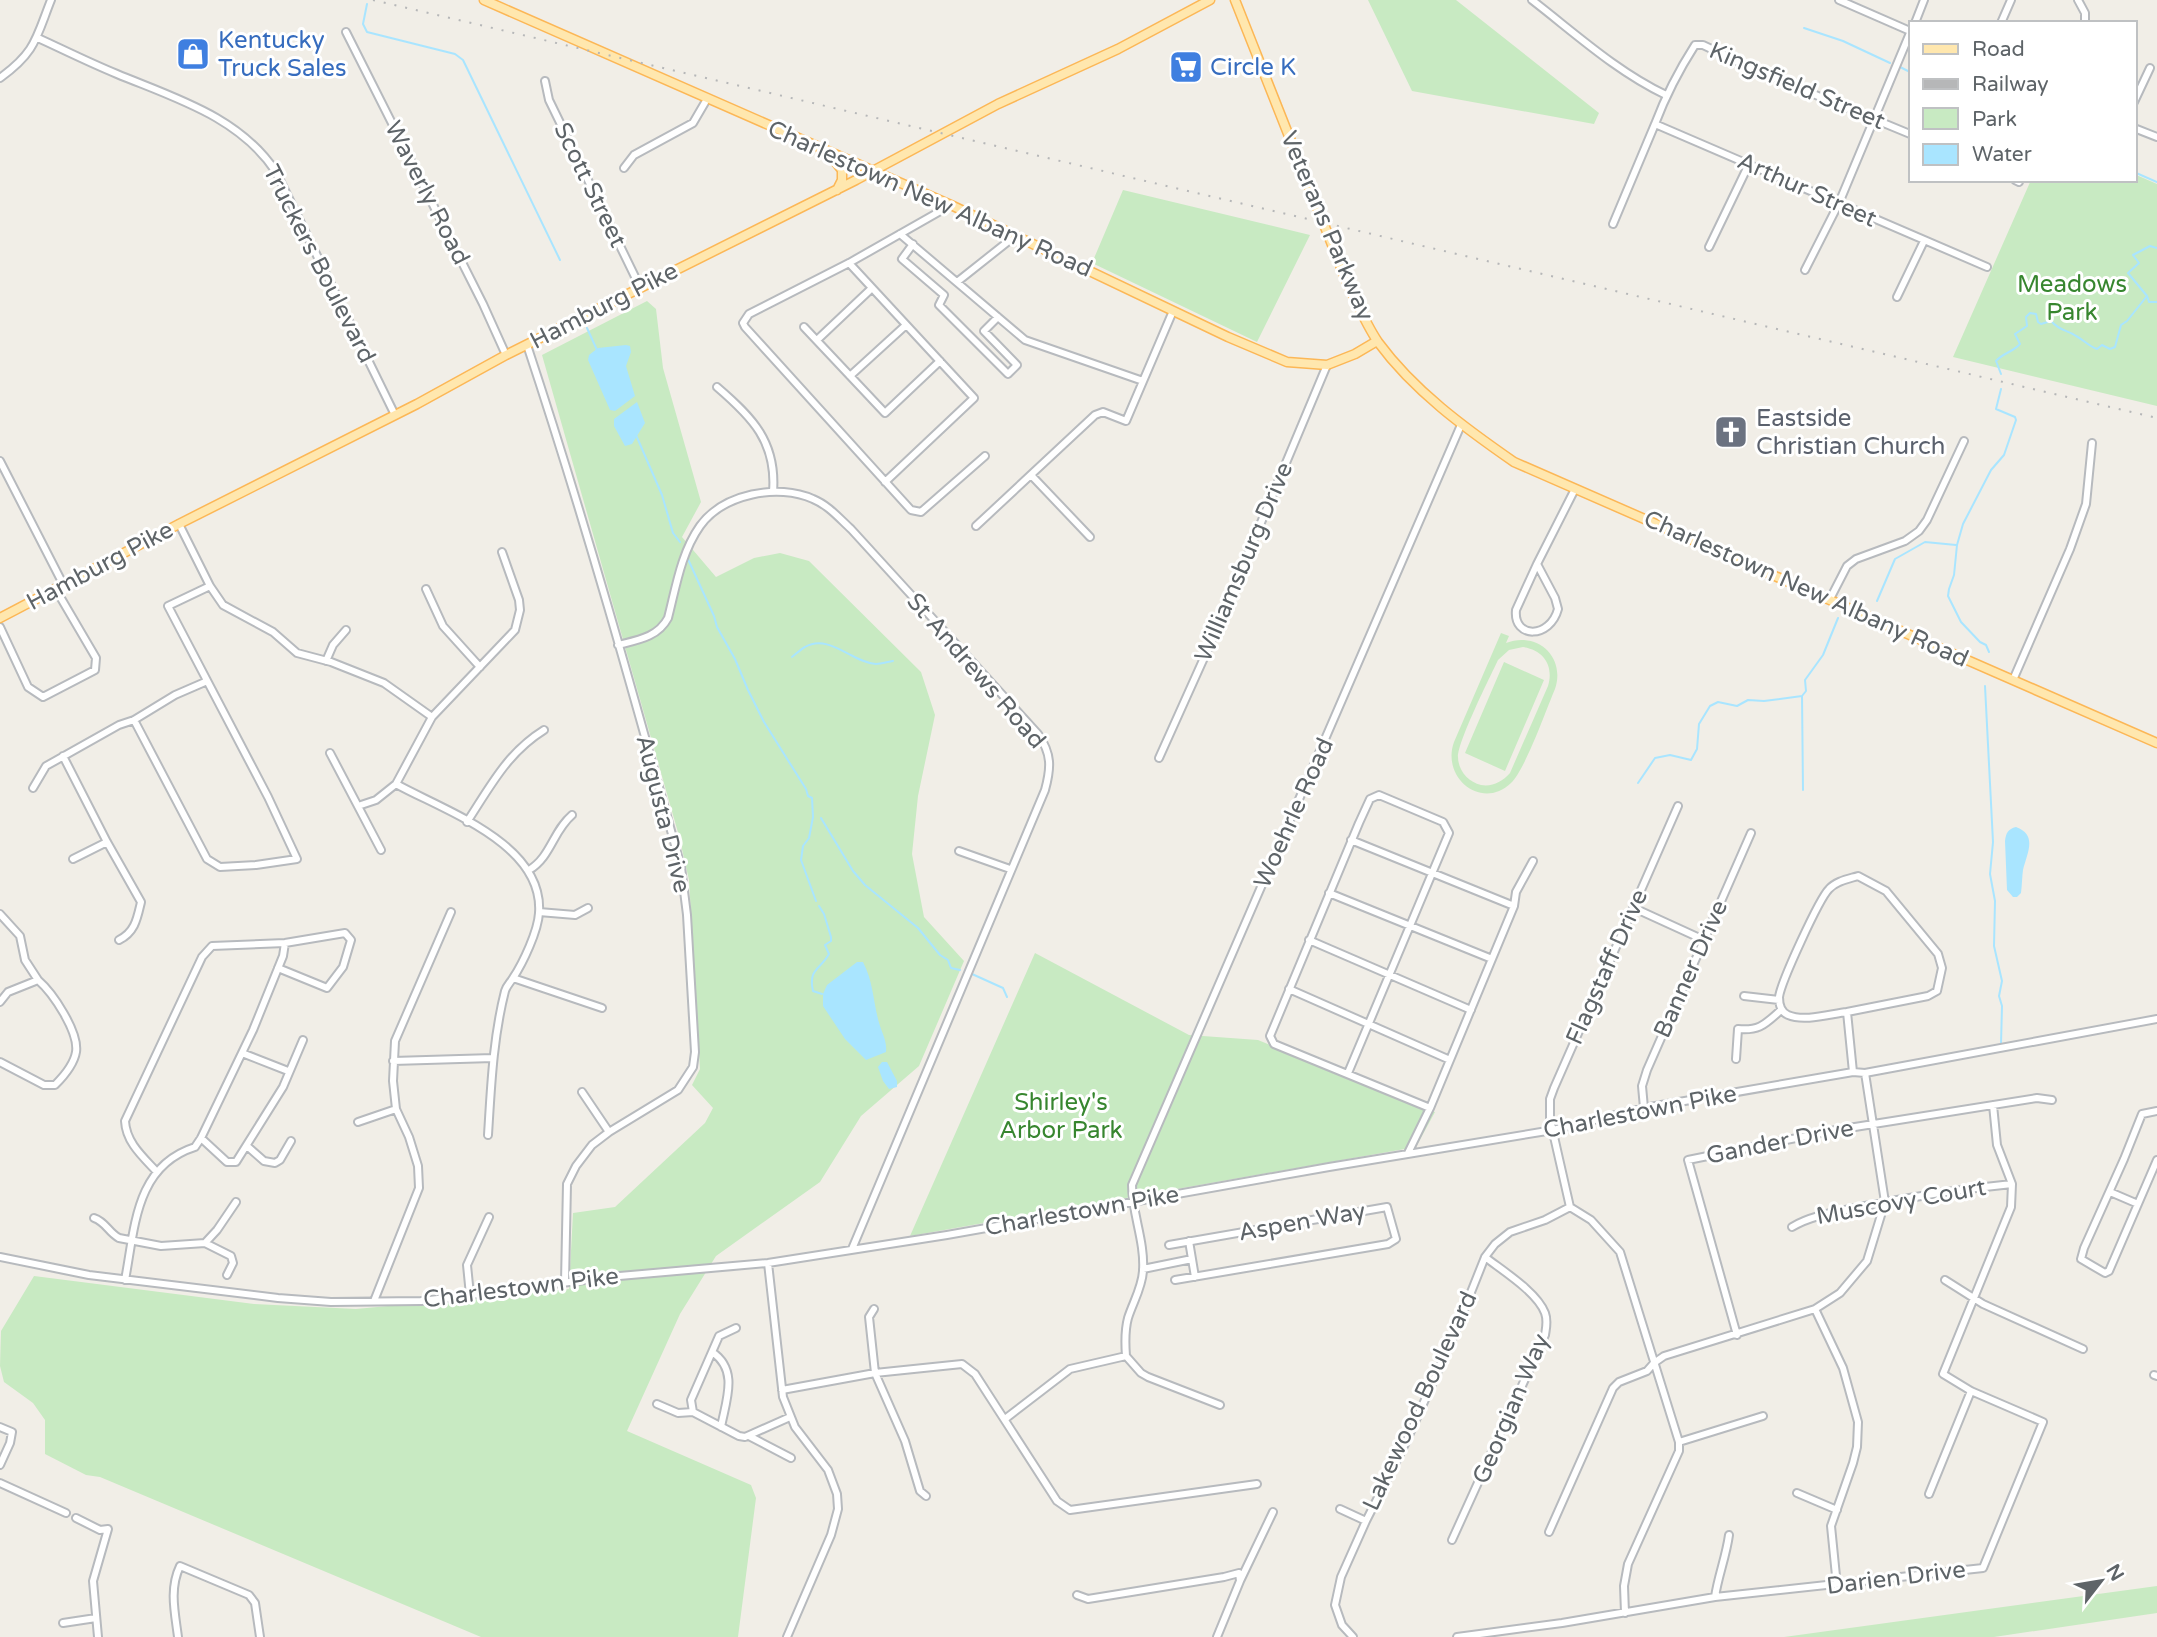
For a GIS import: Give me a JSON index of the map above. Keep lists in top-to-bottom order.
{
  "streets": {
    "main road": ["Charlestown New Albany Road", "Veterans Parkway", "Hamburg Pike"],
    "street": [
      "Kingsfield Street",
      "Scott Street",
      "Arthur Street",
      "Waverly Road",
      "Truckers Boulevard",
      "Williamsburg Drive",
      "St Andrews Road",
      "Woehrle Road",
      "Augusta Drive",
      "Flagstaff Drive",
      "Banner Drive",
      "Charlestown Pike",
      "Gander Drive",
      "Muscovy Court",
      "Aspen Way",
      "Lakewood Boulevard",
      "Georgian Way",
      "Darien Drive"
    ]
  },
  "crossings": [
    ["Scott Street", "Hamburg Pike"],
    ["Waverly Road", "Hamburg Pike"],
    ["Charlestown New Albany Road", "Veterans Parkway"],
    ["Charlestown New Albany Road", "Hamburg Pike"],
    ["Charlestown New Albany Road", "Williamsburg Drive"],
    ["Charlestown New Albany Road", "Woehrle Road"],
    ["Veterans Parkway", "Woehrle Road"],
    ["Truckers Boulevard", "Hamburg Pike"],
    ["Hamburg Pike", "Augusta Drive"],
    ["St Andrews Road", "Augusta Drive"],
    ["St Andrews Road", "Charlestown Pike"],
    ["Woehrle Road", "Charlestown Pike"],
    ["Augusta Drive", "Charlestown Pike"],
    ["Flagstaff Drive", "Charlestown Pike"],
    ["Banner Drive", "Charlestown Pike"],
    ["Lakewood Boulevard", "Georgian Way"]
  ],
  "parks": ["Meadows Park", "Shirley's Arbor Park"],
  "places": {
    "shop": ["Kentucky Truck Sales"],
    "supermarket": ["Circle K"],
    "church": ["Eastside Christian Church"]
  },
  "legend": [
    "Road",
    "Railway",
    "Park",
    "Water"
  ],
  "north": "top right"
}
